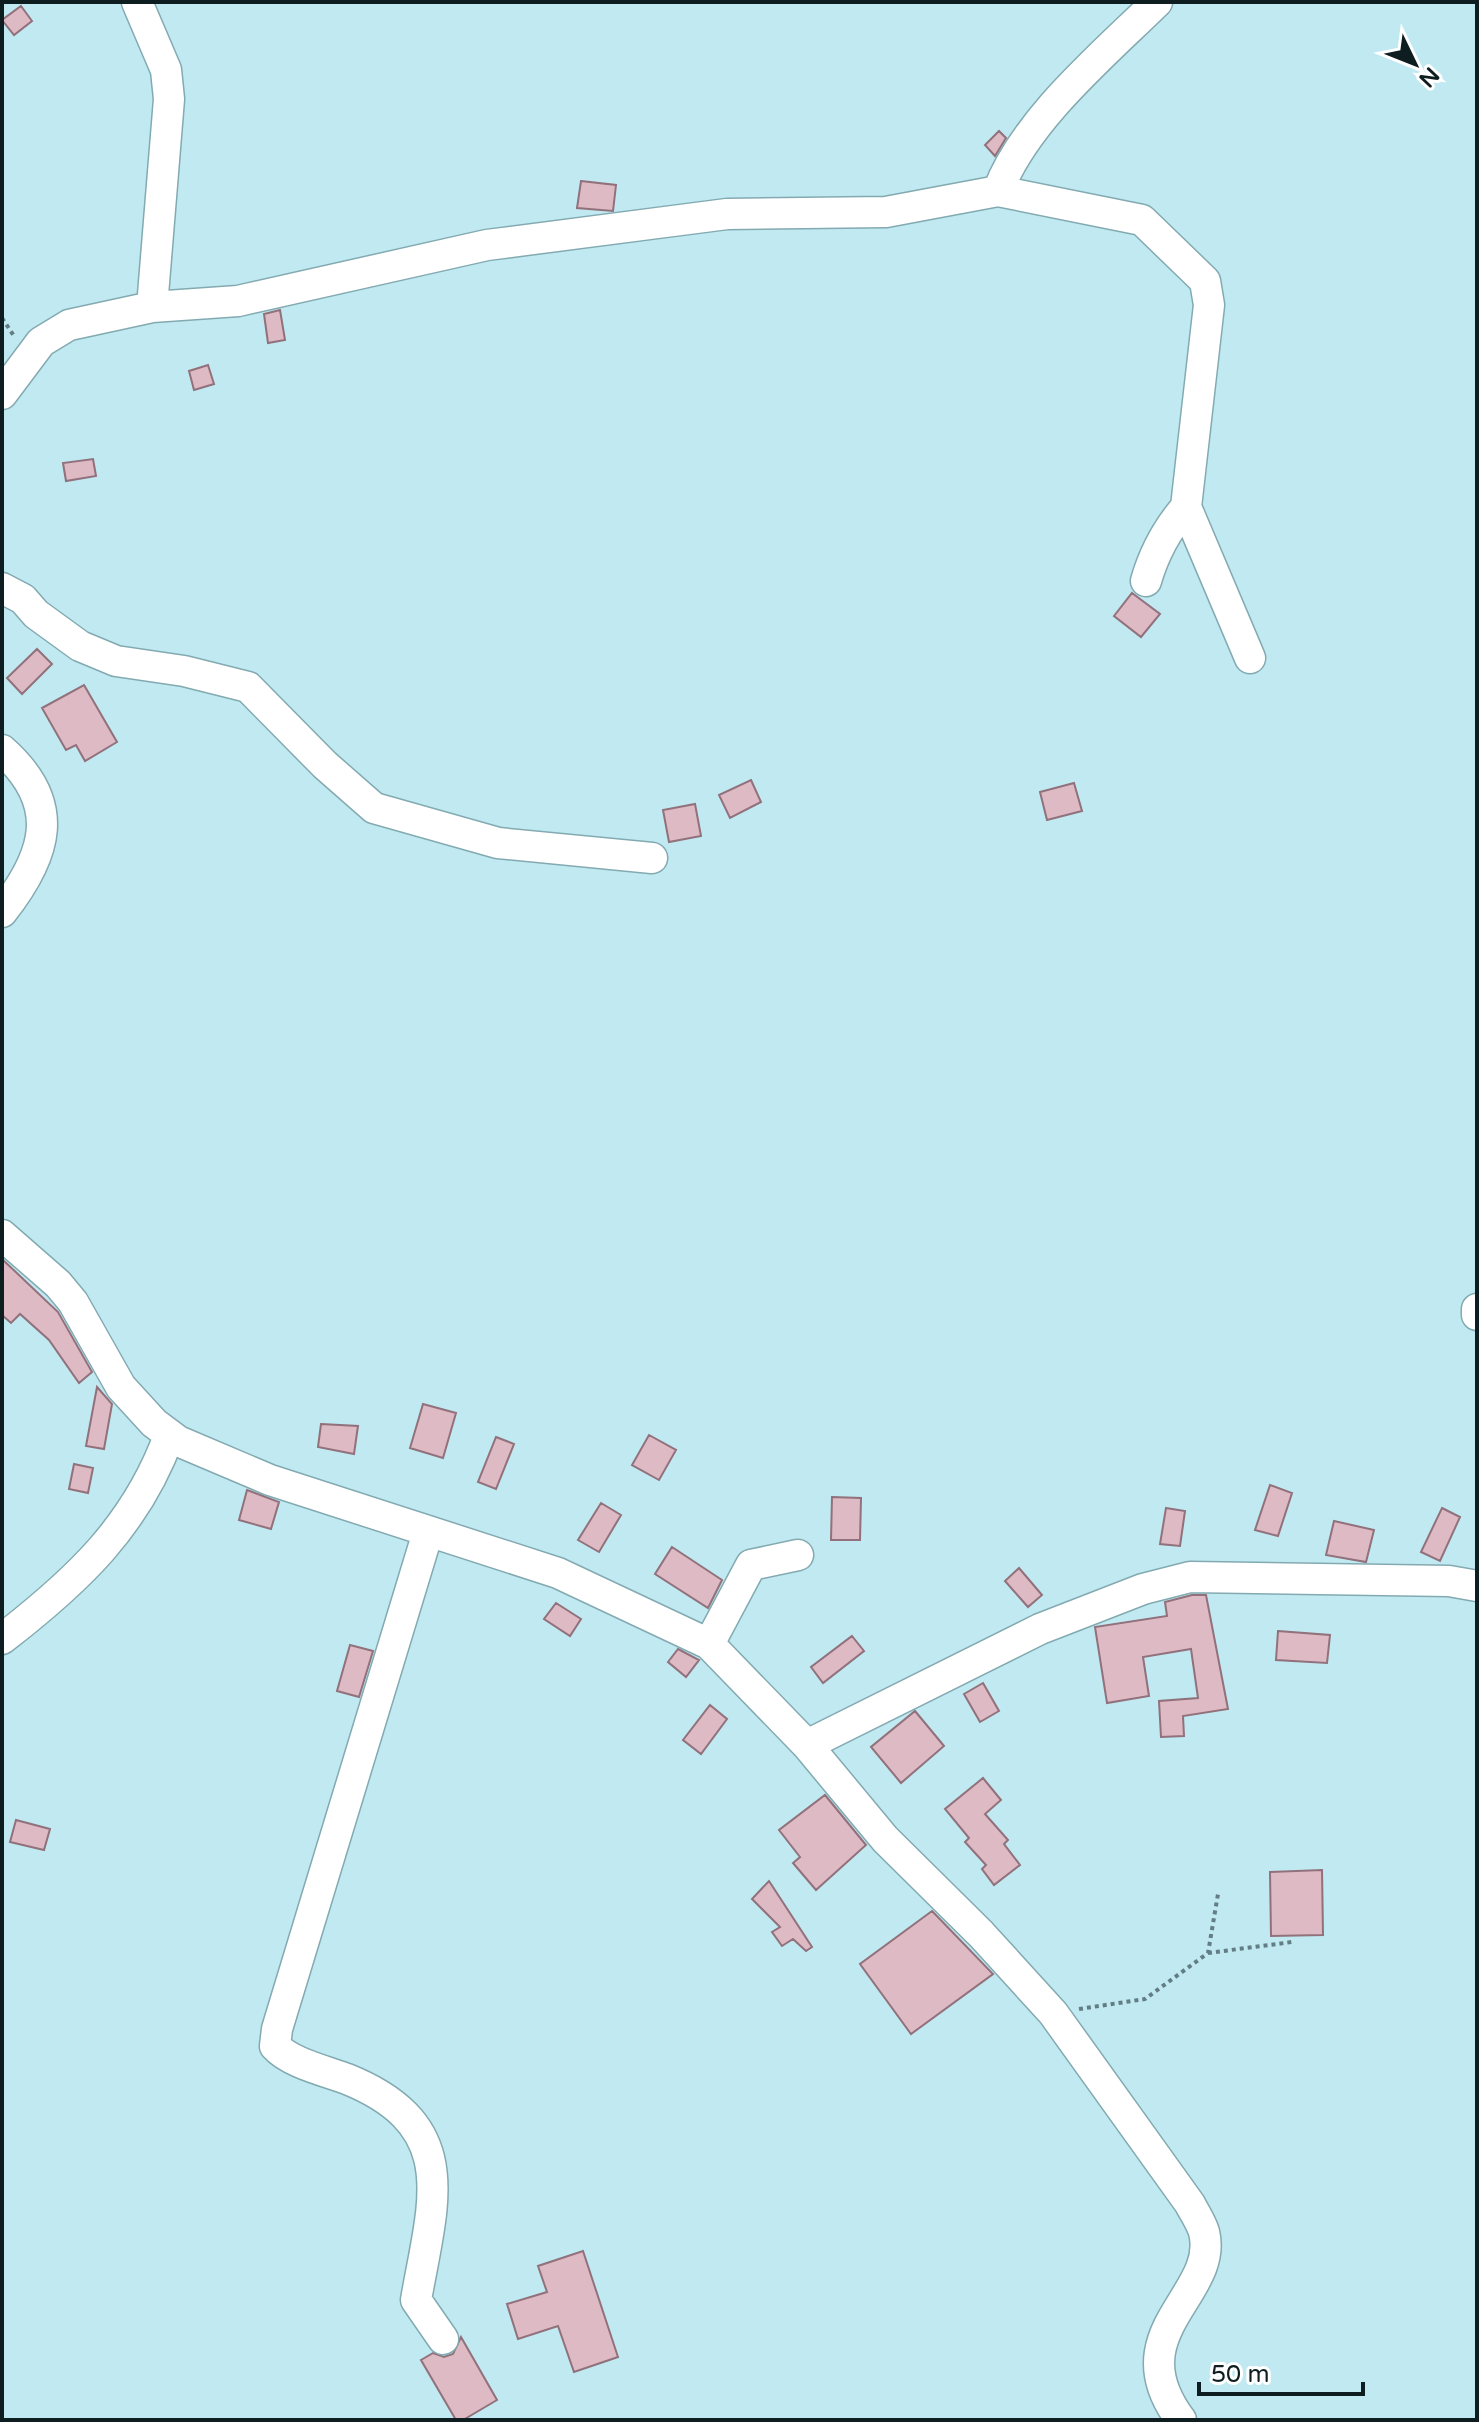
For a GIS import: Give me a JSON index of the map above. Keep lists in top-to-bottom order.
{
  "scale_bar": "50 m",
  "north": "bottom right"
}
